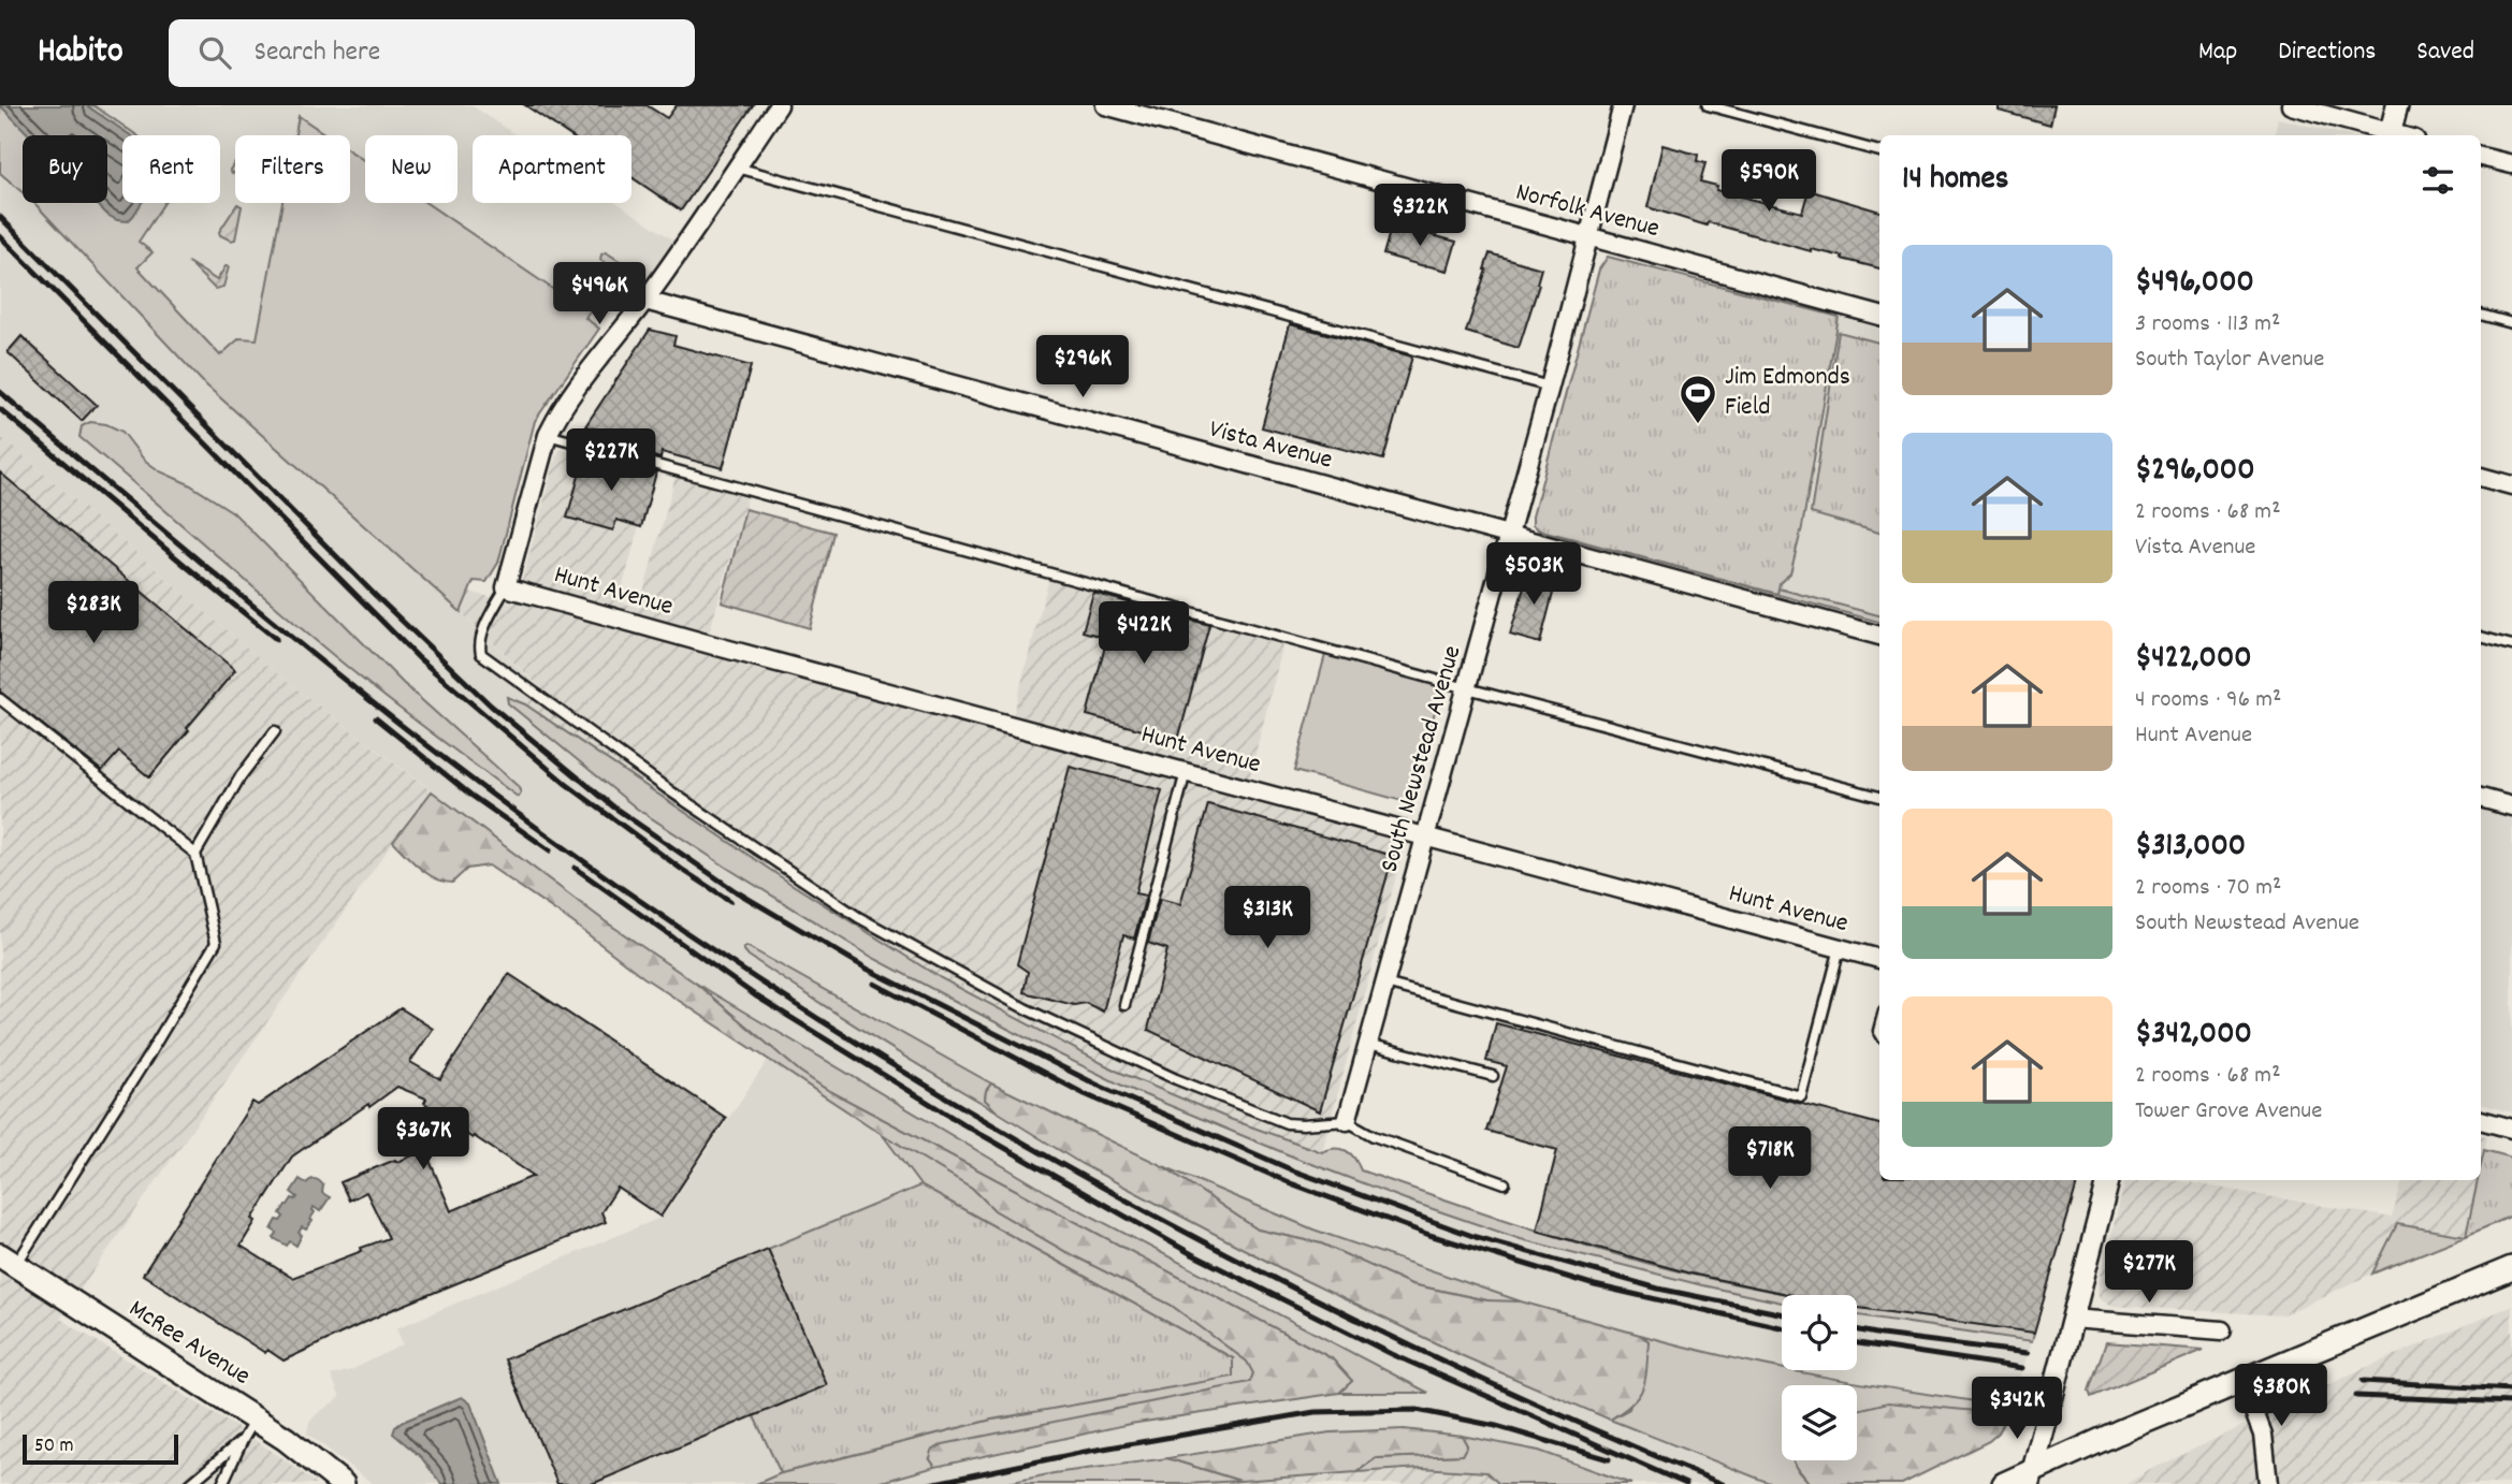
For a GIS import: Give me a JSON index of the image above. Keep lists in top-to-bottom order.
{
  "streets": {
    "main road": ["McRee Avenue"],
    "street": [
      "Norfolk Avenue",
      "Vista Avenue",
      "Hunt Avenue",
      "South Newstead Avenue"
    ]
  },
  "crossings": [
    ["Norfolk Avenue", "South Newstead Avenue"],
    ["Vista Avenue", "South Newstead Avenue"],
    ["Hunt Avenue", "South Newstead Avenue"]
  ],
  "places": {
    "sports": ["Jim Edmonds Field"]
  },
  "scale_bar": "50 m",
  "page": {
    "header": "Habito",
    "search": "Search here",
    "nav": ["Map", "Directions", "Saved"],
    "chip": [
      "Buy",
      "Rent",
      "Filters",
      "New",
      "Apartment"
    ],
    "heading": "14 homes",
    "price": [
      "$590K",
      "$322K",
      "$496K",
      "$296K",
      "$227K",
      "$503K",
      "$283K",
      "$422K",
      "$313K",
      "$367K",
      "$718K",
      "$277K",
      "$380K",
      "$342K"
    ],
    "list": [
      {
        "name": "$496,000",
        "note": "3 rooms · 113 m² · South Taylor Avenue"
      },
      {
        "name": "$296,000",
        "note": "2 rooms · 68 m² · Vista Avenue"
      },
      {
        "name": "$422,000",
        "note": "4 rooms · 96 m² · Hunt Avenue"
      },
      {
        "name": "$313,000",
        "note": "2 rooms · 70 m² · South Newstead Avenue"
      },
      {
        "name": "$342,000",
        "note": "2 rooms · 68 m² · Tower Grove Avenue"
      }
    ],
    "scale": "50 m"
  }
}
